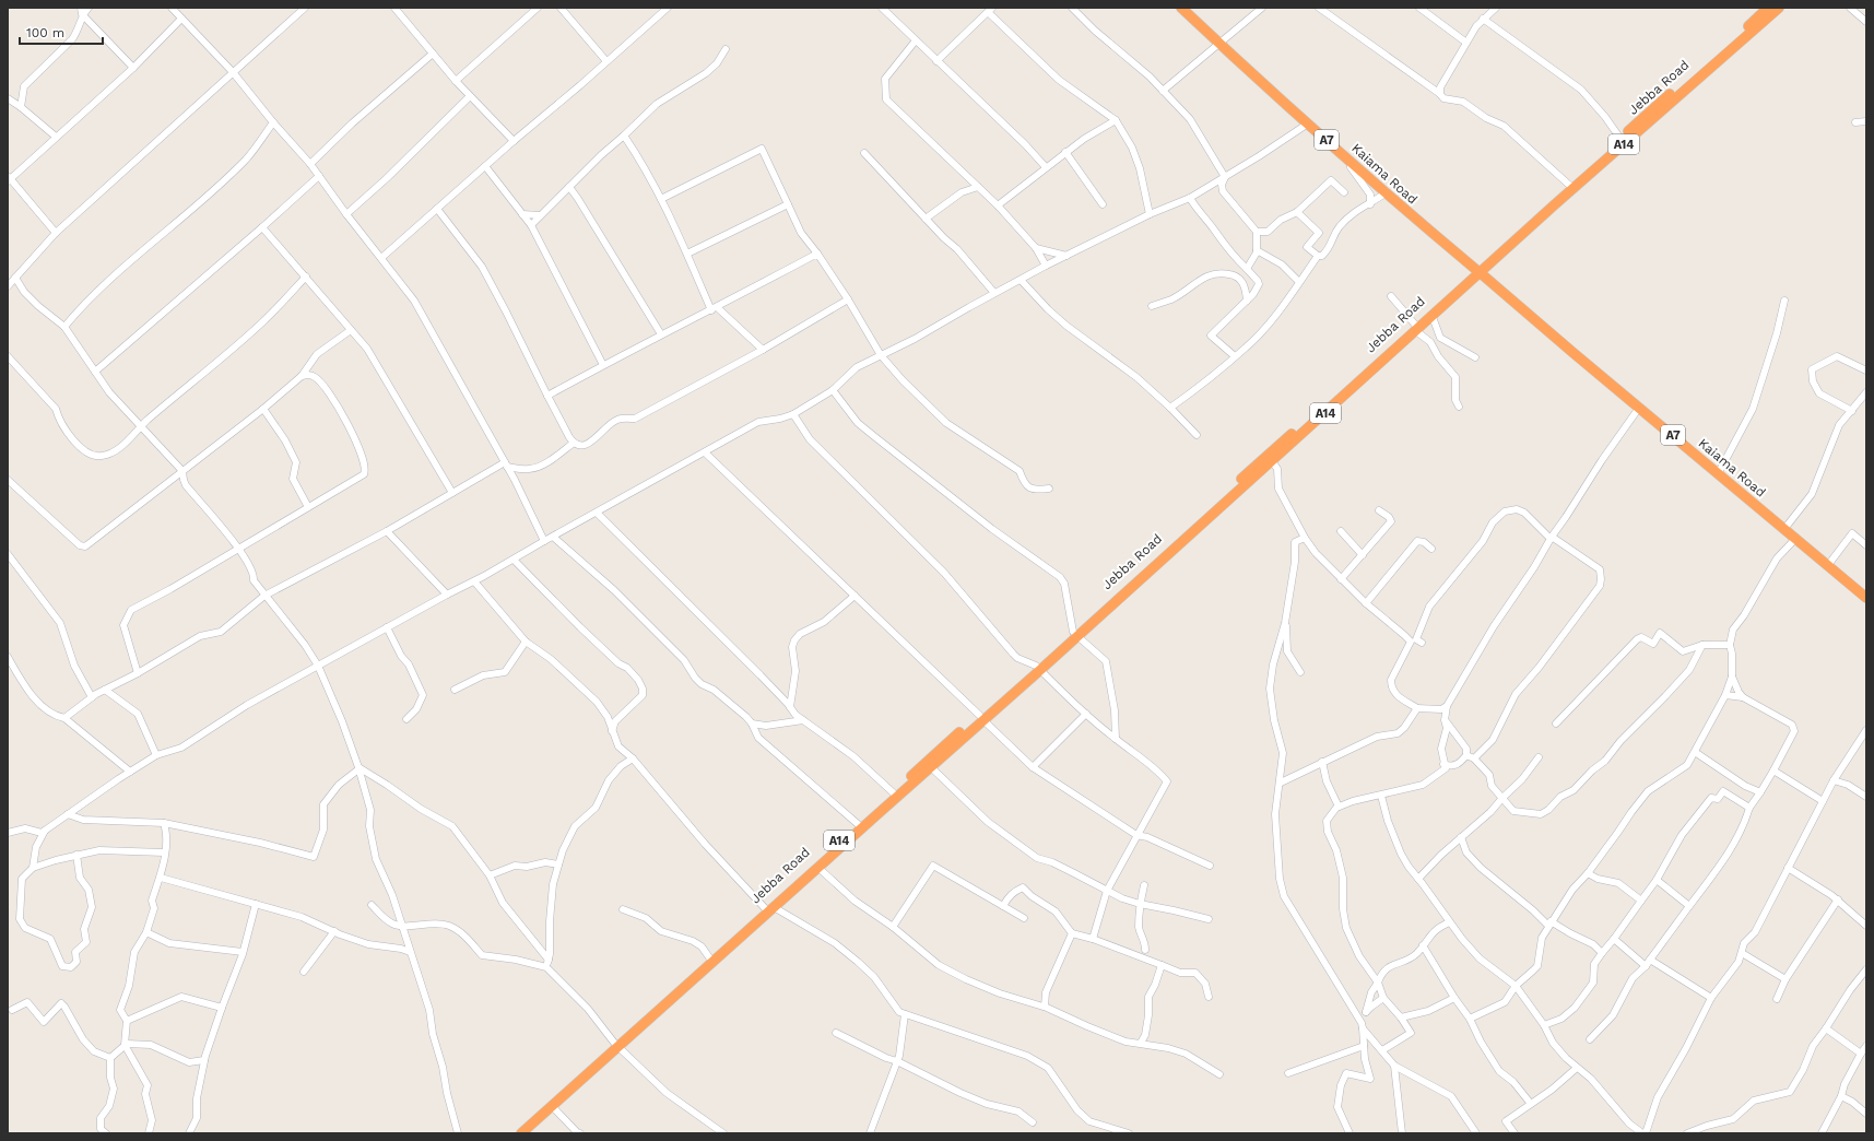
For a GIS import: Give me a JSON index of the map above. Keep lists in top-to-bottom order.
{
  "streets": {
    "highway": [
      "Jebba Road",
      "A7",
      "A14",
      "Kaiama Road"
    ]
  },
  "crossings": [
    ["Jebba Road", "Kaiama Road"]
  ],
  "scale_bar": "100 m"
}
